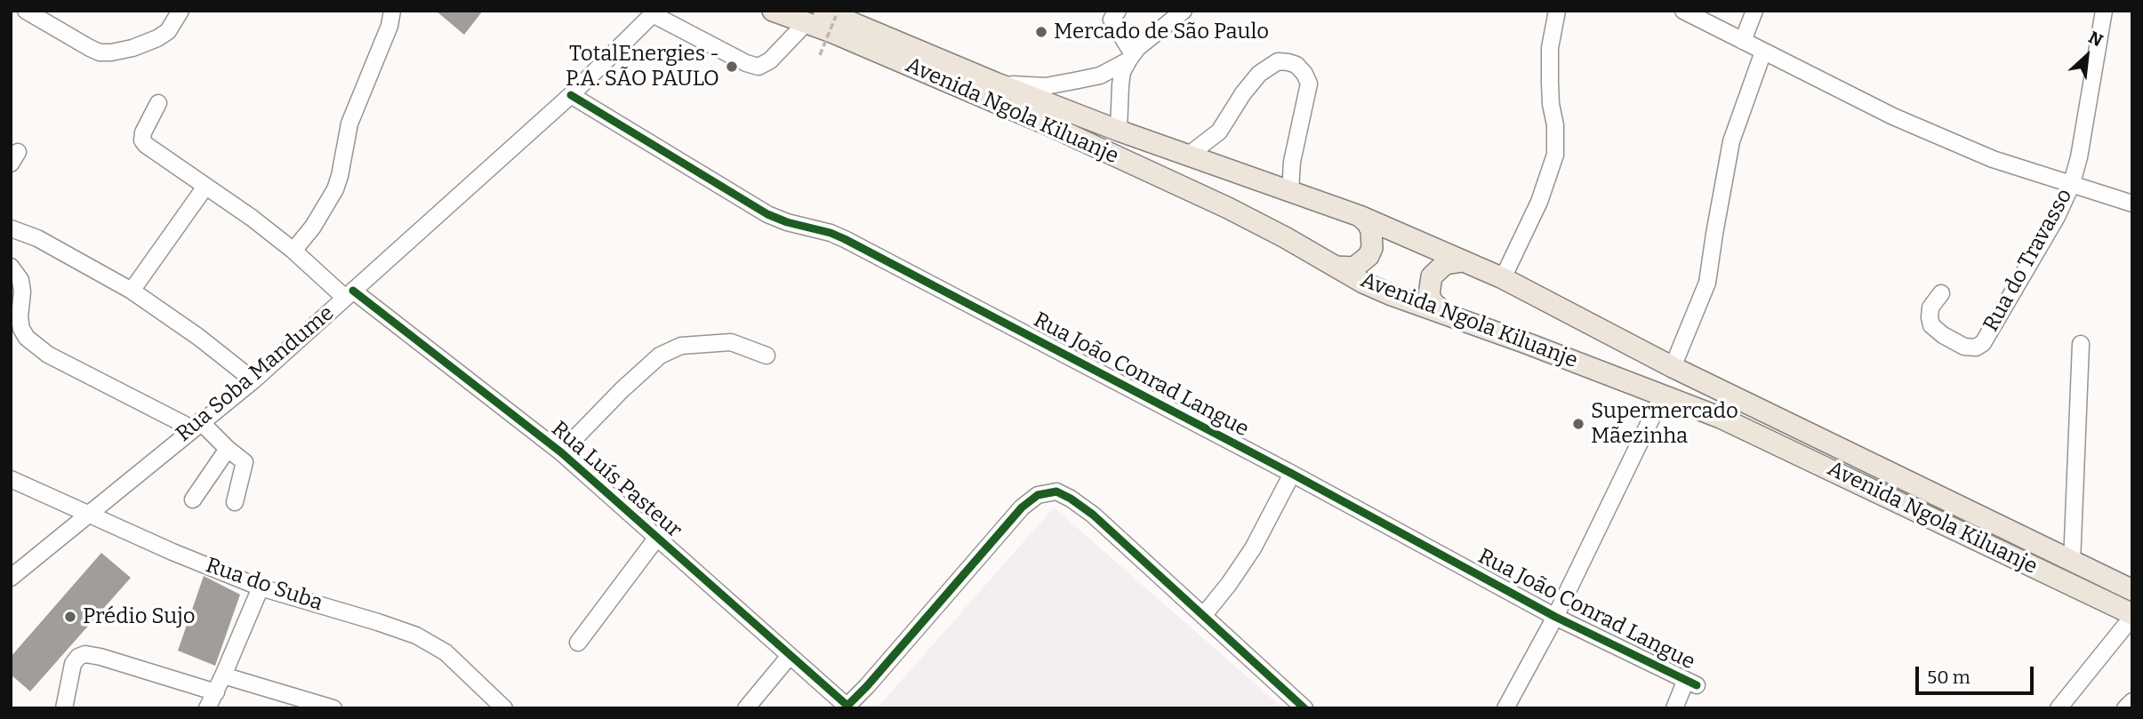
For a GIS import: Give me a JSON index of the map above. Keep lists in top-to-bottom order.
{
  "streets": {
    "main road": ["Avenida Ngola Kiluanje"],
    "street": [
      "Rua do Travasso",
      "Rua Soba Mandume",
      "Rua João Conrad Langue",
      "Rua Luís Pasteur",
      "Rua do Suba"
    ]
  },
  "crossings": [
    ["Rua Soba Mandume", "Rua João Conrad Langue"],
    ["Rua Soba Mandume", "Rua Luís Pasteur"],
    ["Rua Soba Mandume", "Rua do Suba"]
  ],
  "places": [
    "Mercado de São Paulo",
    "TotalEnergies - P.A. SÃO PAULO",
    "Supermercado Mãezinha",
    "Prédio Sujo"
  ],
  "scale_bar": "50 m",
  "north": "top right"
}
